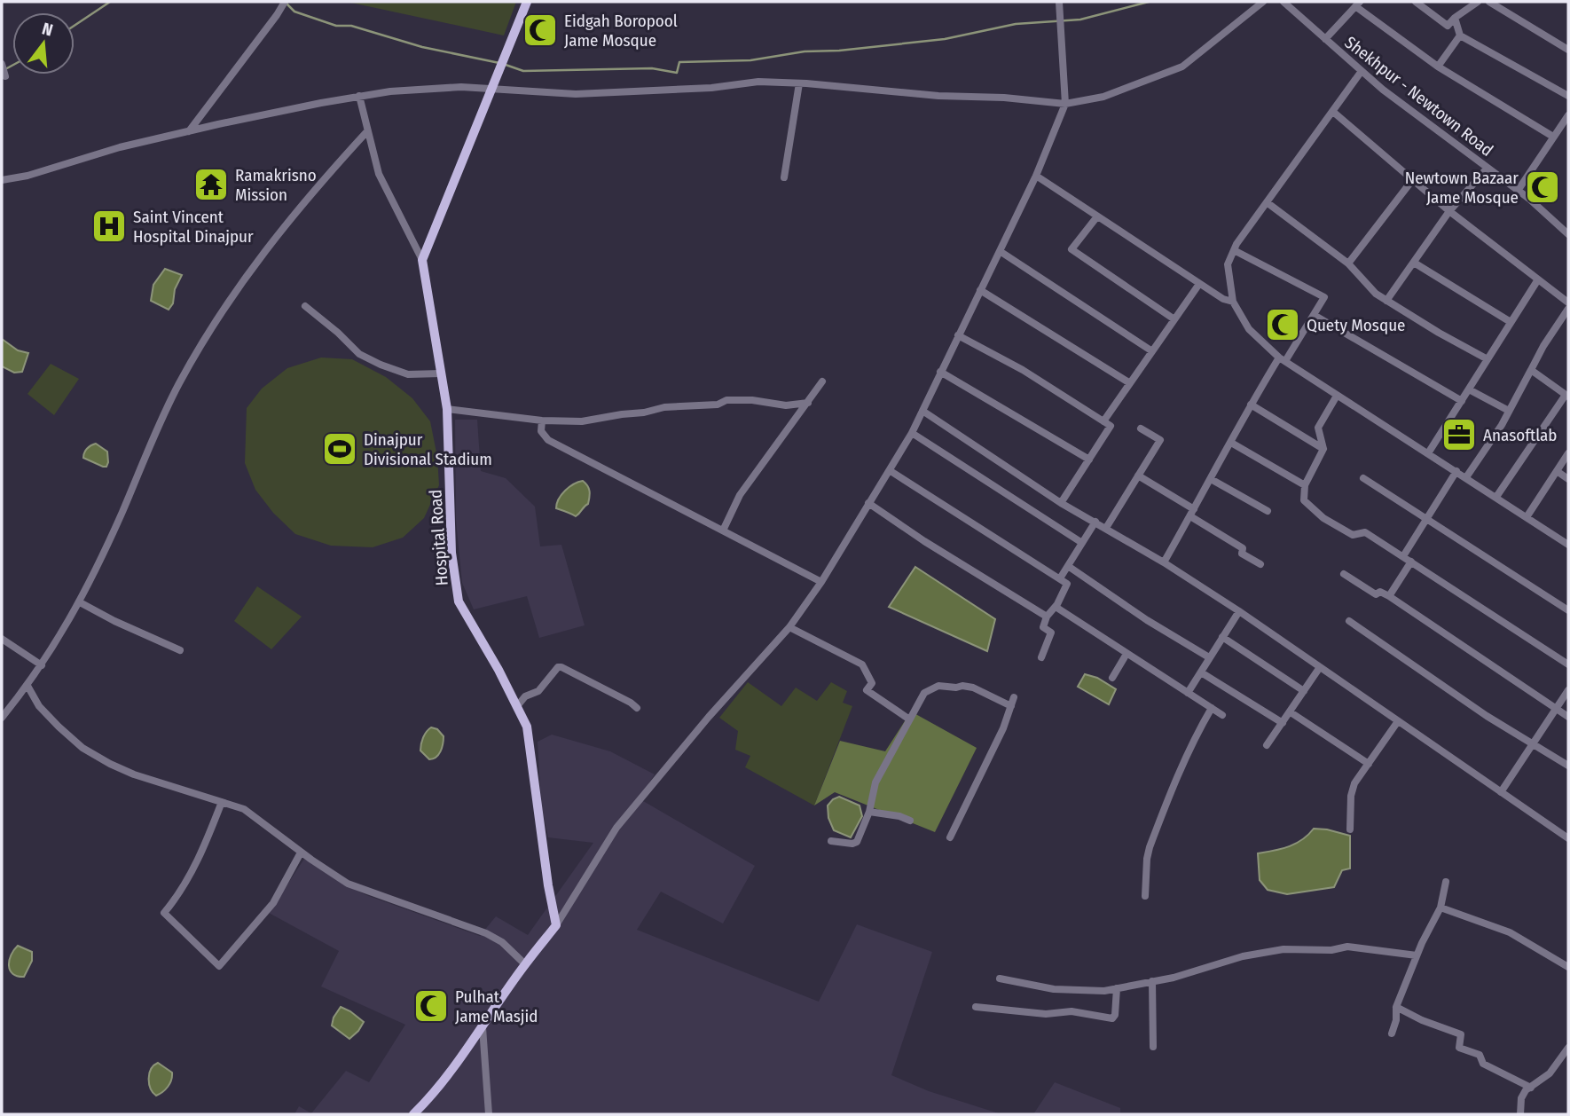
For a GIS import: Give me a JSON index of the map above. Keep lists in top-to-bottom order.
{
  "streets": {
    "main road": ["Hospital Road"],
    "street": ["Shekhpur - Newtown Road"]
  },
  "places": {
    "mosque": [
      "Eidgah Boropool Jame Mosque",
      "Newtown Bazaar Jame Mosque",
      "Quety Mosque",
      "Pulhat Jame Masjid"
    ],
    "temple": ["Ramakrisno Mission"],
    "hospital": ["Saint Vincent Hospital Dinajpur"],
    "office": ["Anasoftlab"],
    "sports": ["Dinajpur Divisional Stadium"]
  },
  "north": "top"
}
